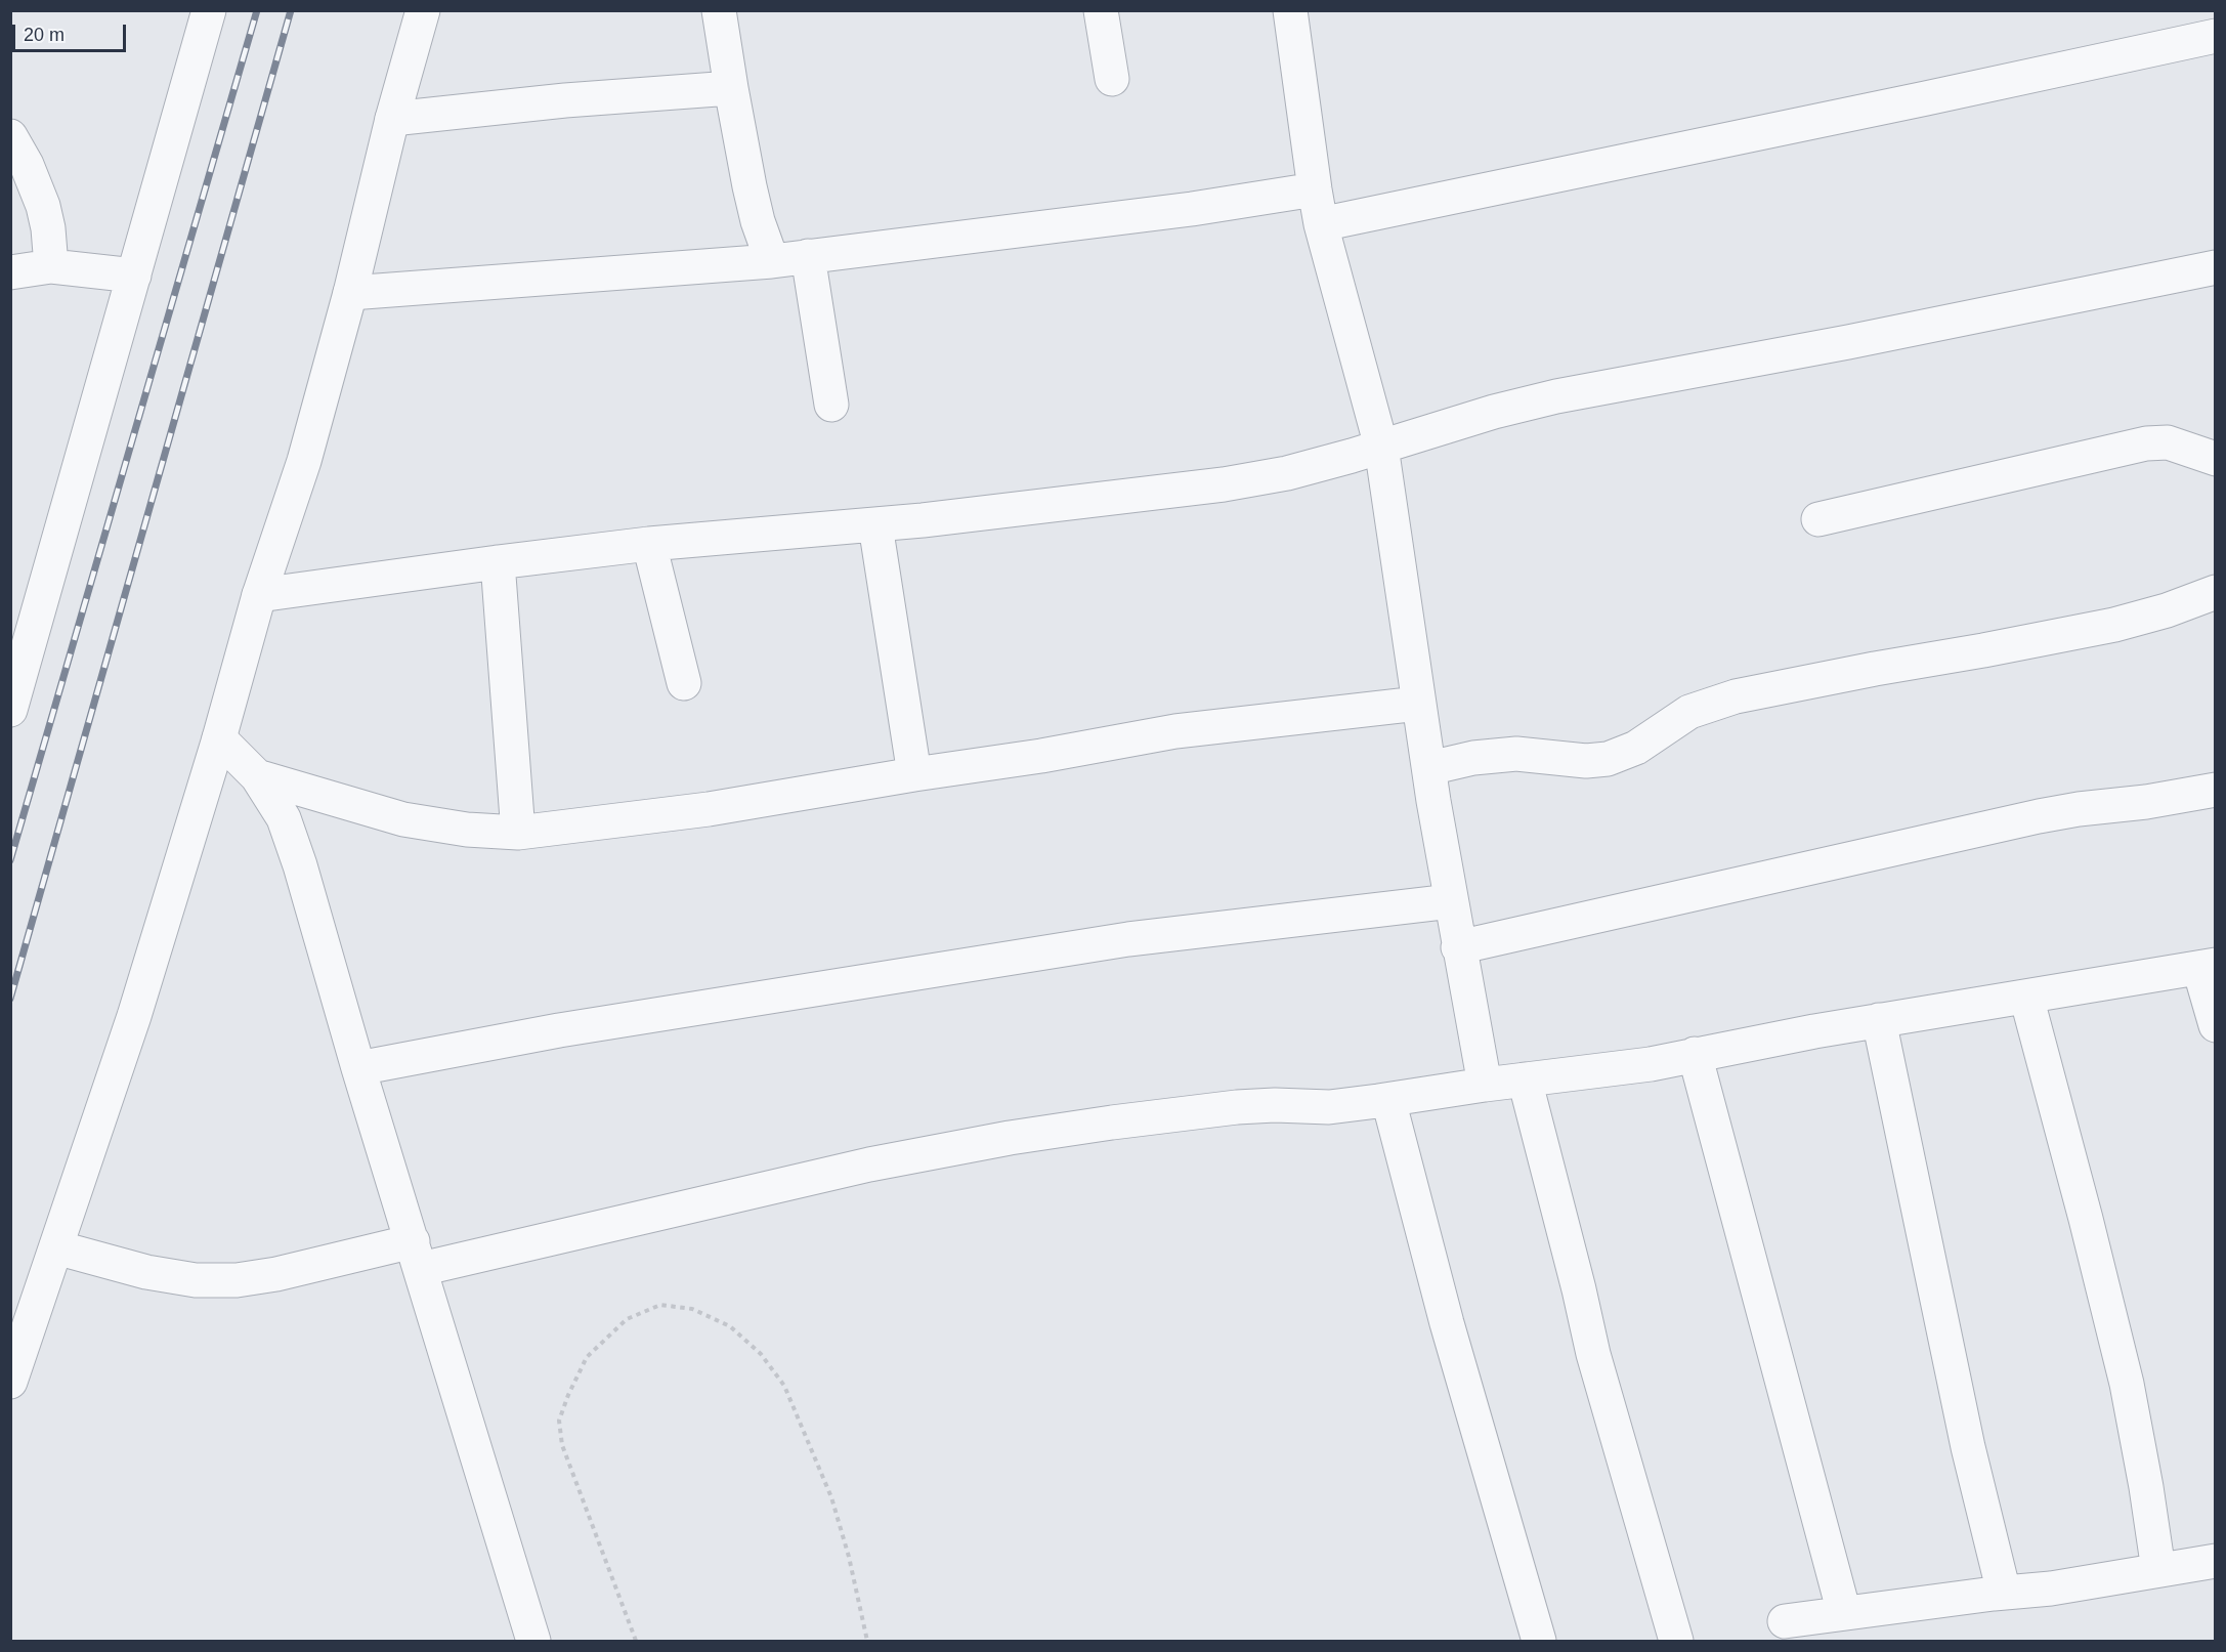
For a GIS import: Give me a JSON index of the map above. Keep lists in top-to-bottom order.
{
  "scale_bar": "20 m"
}
